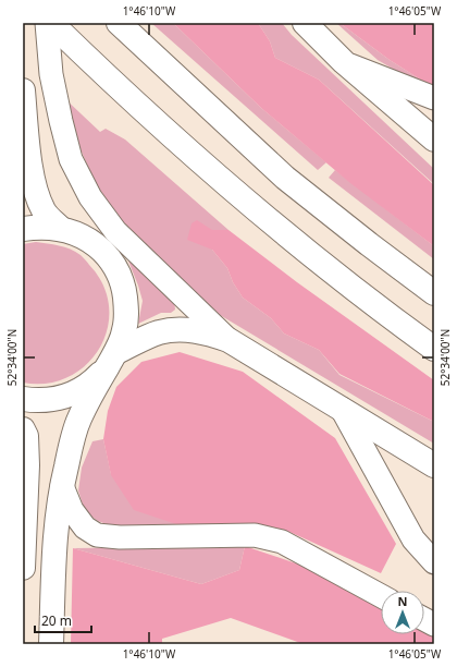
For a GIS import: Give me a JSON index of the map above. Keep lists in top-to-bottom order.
{
  "scale_bar": "20 m",
  "north": "top",
  "coordinates": ["1°46'10\"W", "1°46'05\"W", "52°34'00\"N"]
}
